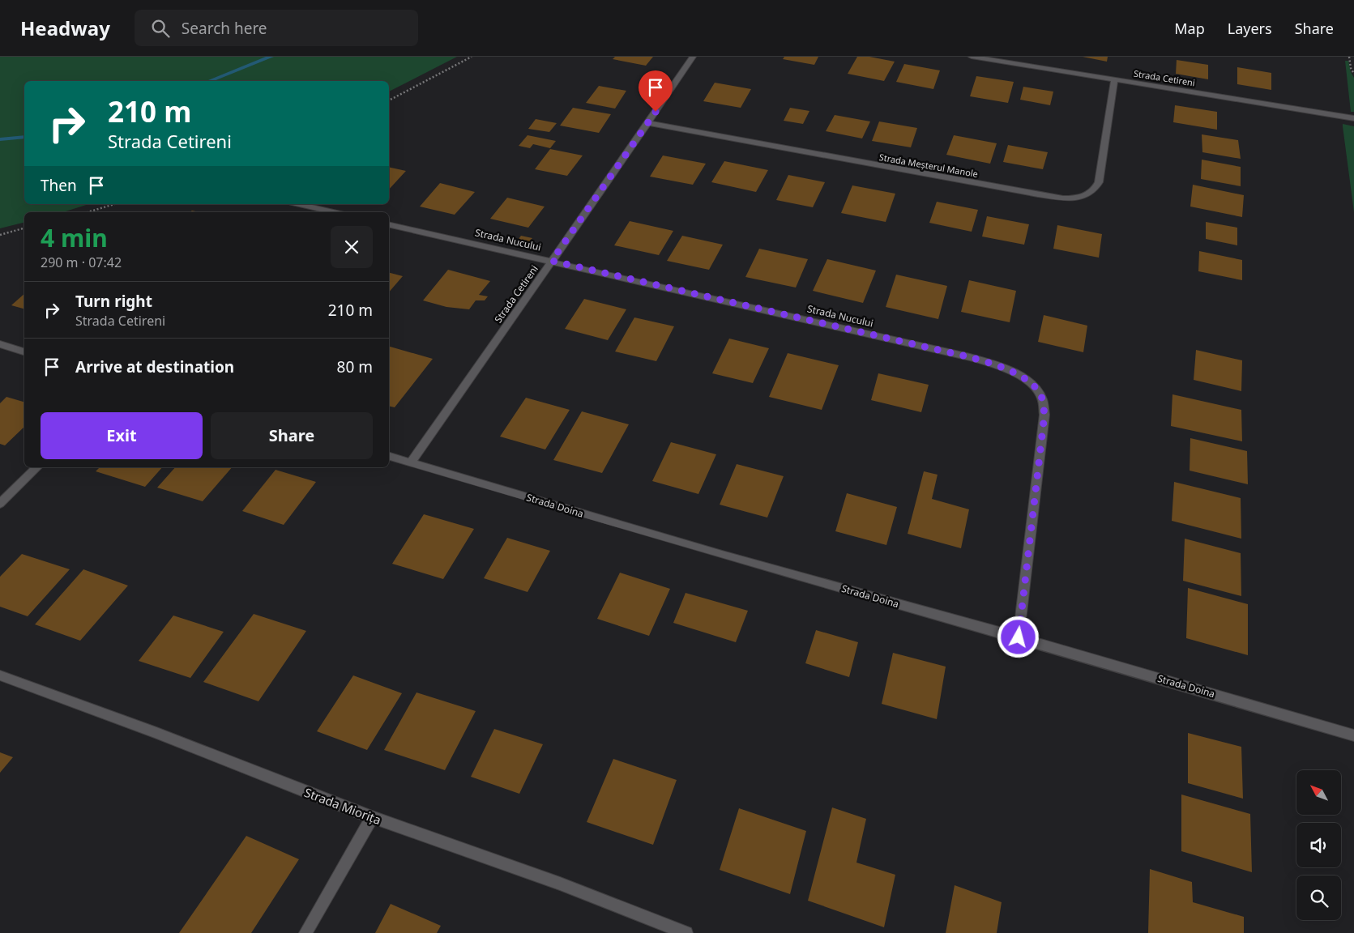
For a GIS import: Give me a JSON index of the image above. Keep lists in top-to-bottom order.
{
  "streets": {
    "street": [
      "Strada Cetireni",
      "Strada Meșterul Manole",
      "Strada Nucului",
      "Strada Doina",
      "Strada Miorița"
    ]
  },
  "crossings": [
    ["Strada Cetireni", "Strada Meșterul Manole"],
    ["Strada Cetireni", "Strada Nucului"],
    ["Strada Cetireni", "Strada Doina"],
    ["Strada Nucului", "Strada Doina"]
  ],
  "north": "top left",
  "page": {
    "header": "Headway",
    "search": "Search here",
    "nav": ["Map", "Layers", "Share"],
    "turn": ["210 m", "Strada Cetireni"],
    "then": "Then",
    "heading": ["4 min", "290 m · 07:42"],
    "list": [
      {
        "name": "Turn right",
        "note": "Strada Cetireni",
        "value": "210 m"
      },
      {
        "name": "Arrive at destination",
        "value": "80 m"
      }
    ],
    "buttons": ["Exit", "Share"]
  }
}
